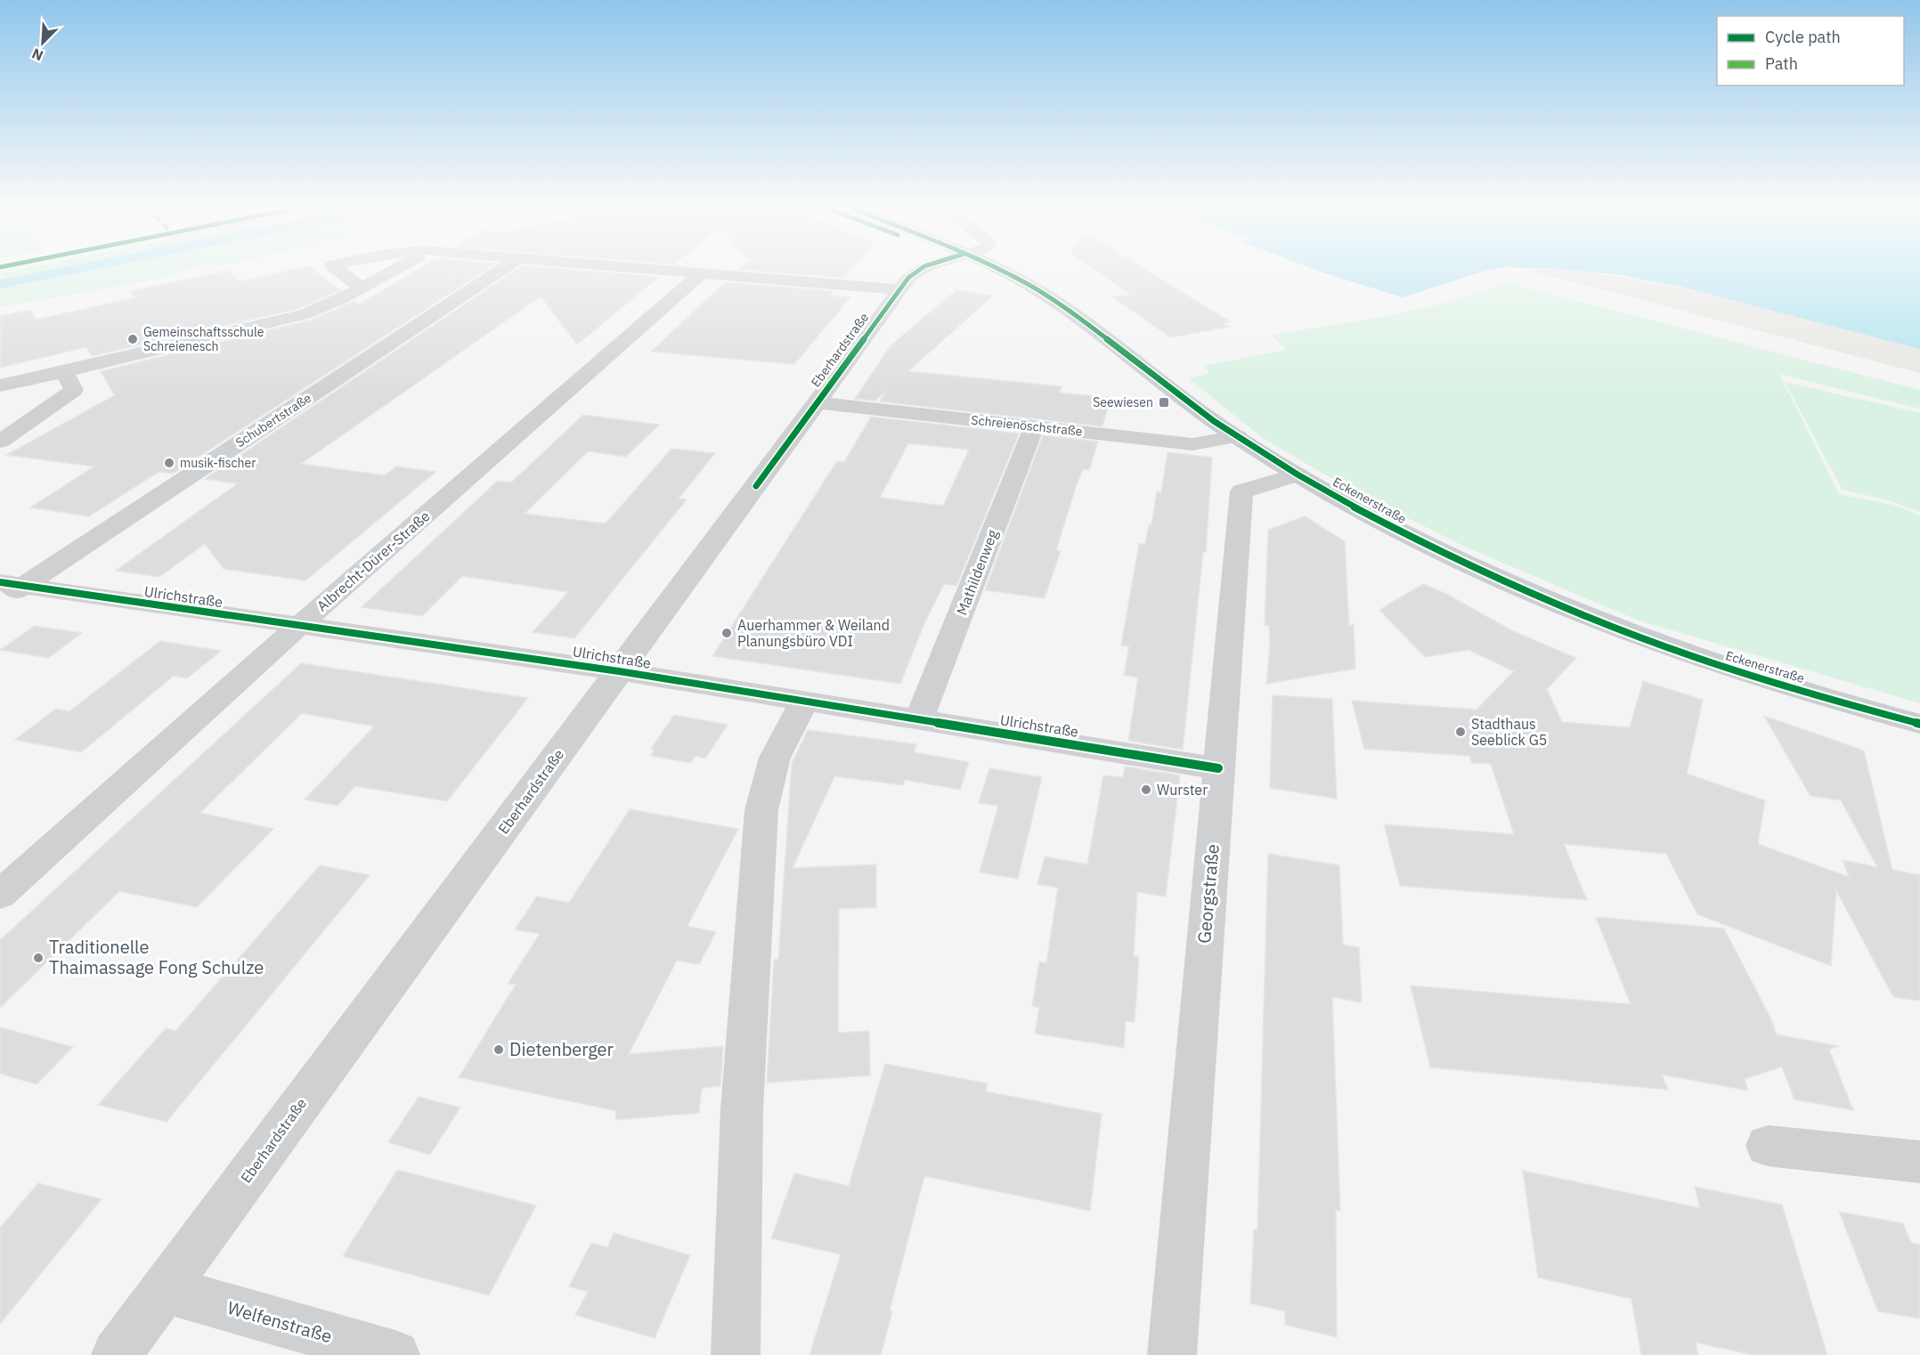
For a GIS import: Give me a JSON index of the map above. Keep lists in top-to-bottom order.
{
  "streets": {
    "main road": ["Eckenerstraße"],
    "street": [
      "Eberhardstraße",
      "Schubertstraße",
      "Schreienöschstraße",
      "Albrecht-Dürer-Straße",
      "Mathildenweg",
      "Ulrichstraße",
      "Georgstraße",
      "Welfenstraße"
    ]
  },
  "crossings": [
    ["Eberhardstraße", "Schreienöschstraße"],
    ["Eberhardstraße", "Ulrichstraße"],
    ["Eberhardstraße", "Welfenstraße"],
    ["Schubertstraße", "Ulrichstraße"],
    ["Schreienöschstraße", "Eckenerstraße"],
    ["Schreienöschstraße", "Mathildenweg"],
    ["Eckenerstraße", "Georgstraße"],
    ["Albrecht-Dürer-Straße", "Ulrichstraße"],
    ["Mathildenweg", "Ulrichstraße"],
    ["Ulrichstraße", "Georgstraße"]
  ],
  "places": {
    "other": [
      "Gemeinschaftsschule Schreienesch",
      "musik-fischer",
      "Auerhammer & Weiland Planungsbüro VDI",
      "Stadthaus Seeblick G5",
      "Wurster",
      "Traditionelle Thaimassage Fong Schulze",
      "Dietenberger"
    ],
    "transit": ["Seewiesen"]
  },
  "legend": ["Cycle path", "Path"],
  "north": "bottom left"
}
